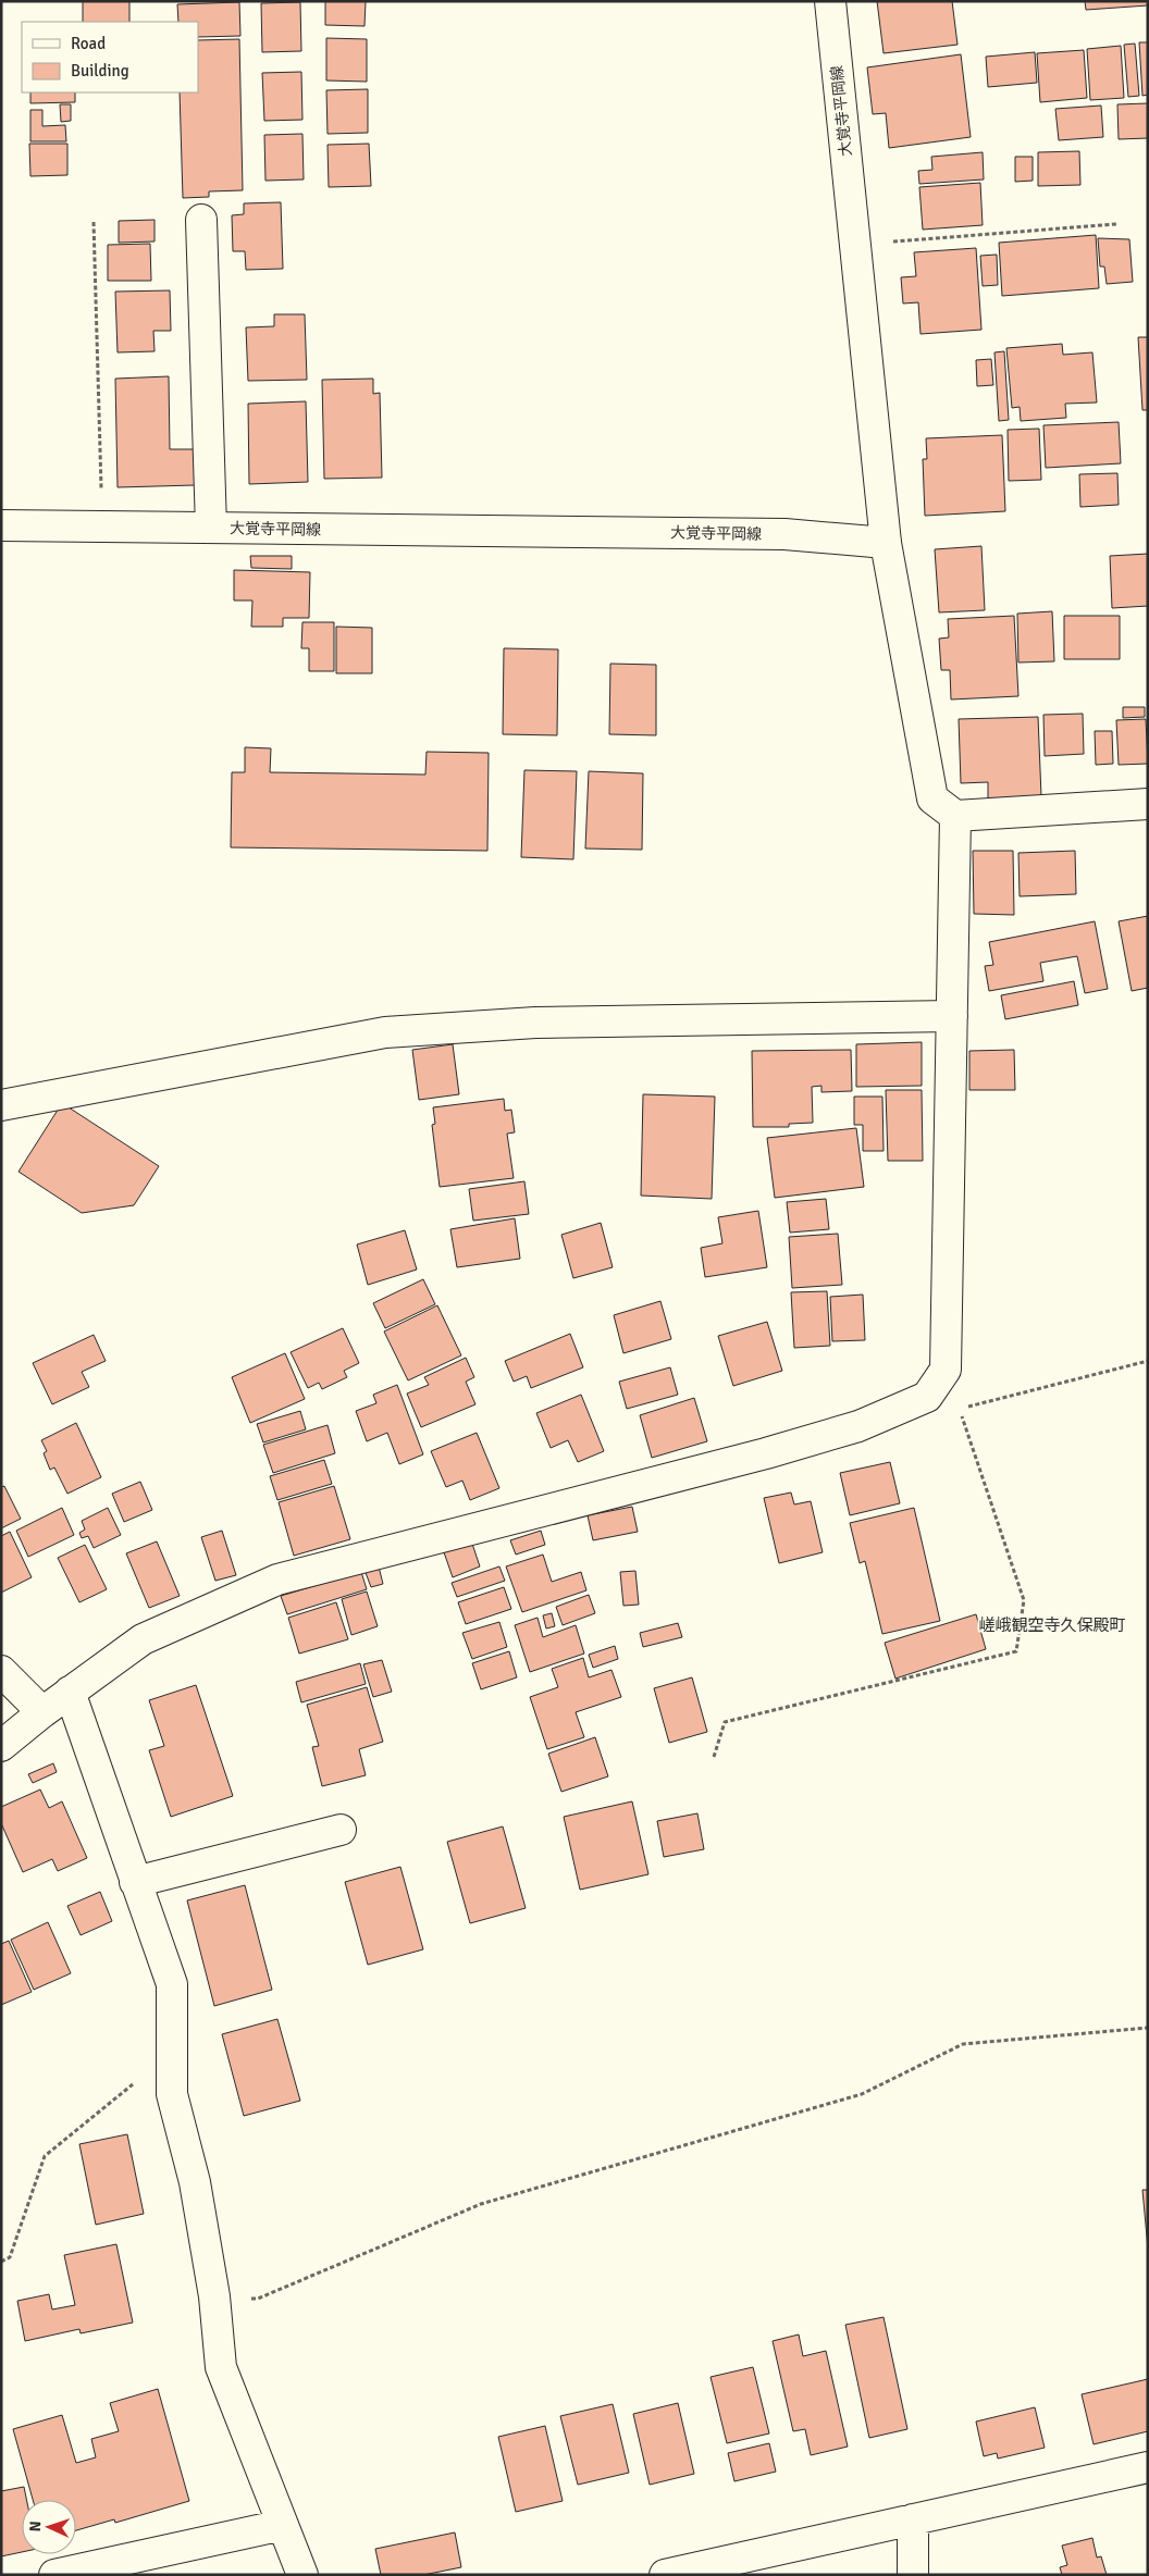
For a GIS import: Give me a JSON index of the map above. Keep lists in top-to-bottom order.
{
  "streets": {
    "street": ["大覚寺平岡線"]
  },
  "districts": ["嵯峨観空寺久保殿町"],
  "legend": ["Road", "Building"],
  "north": "left"
}
